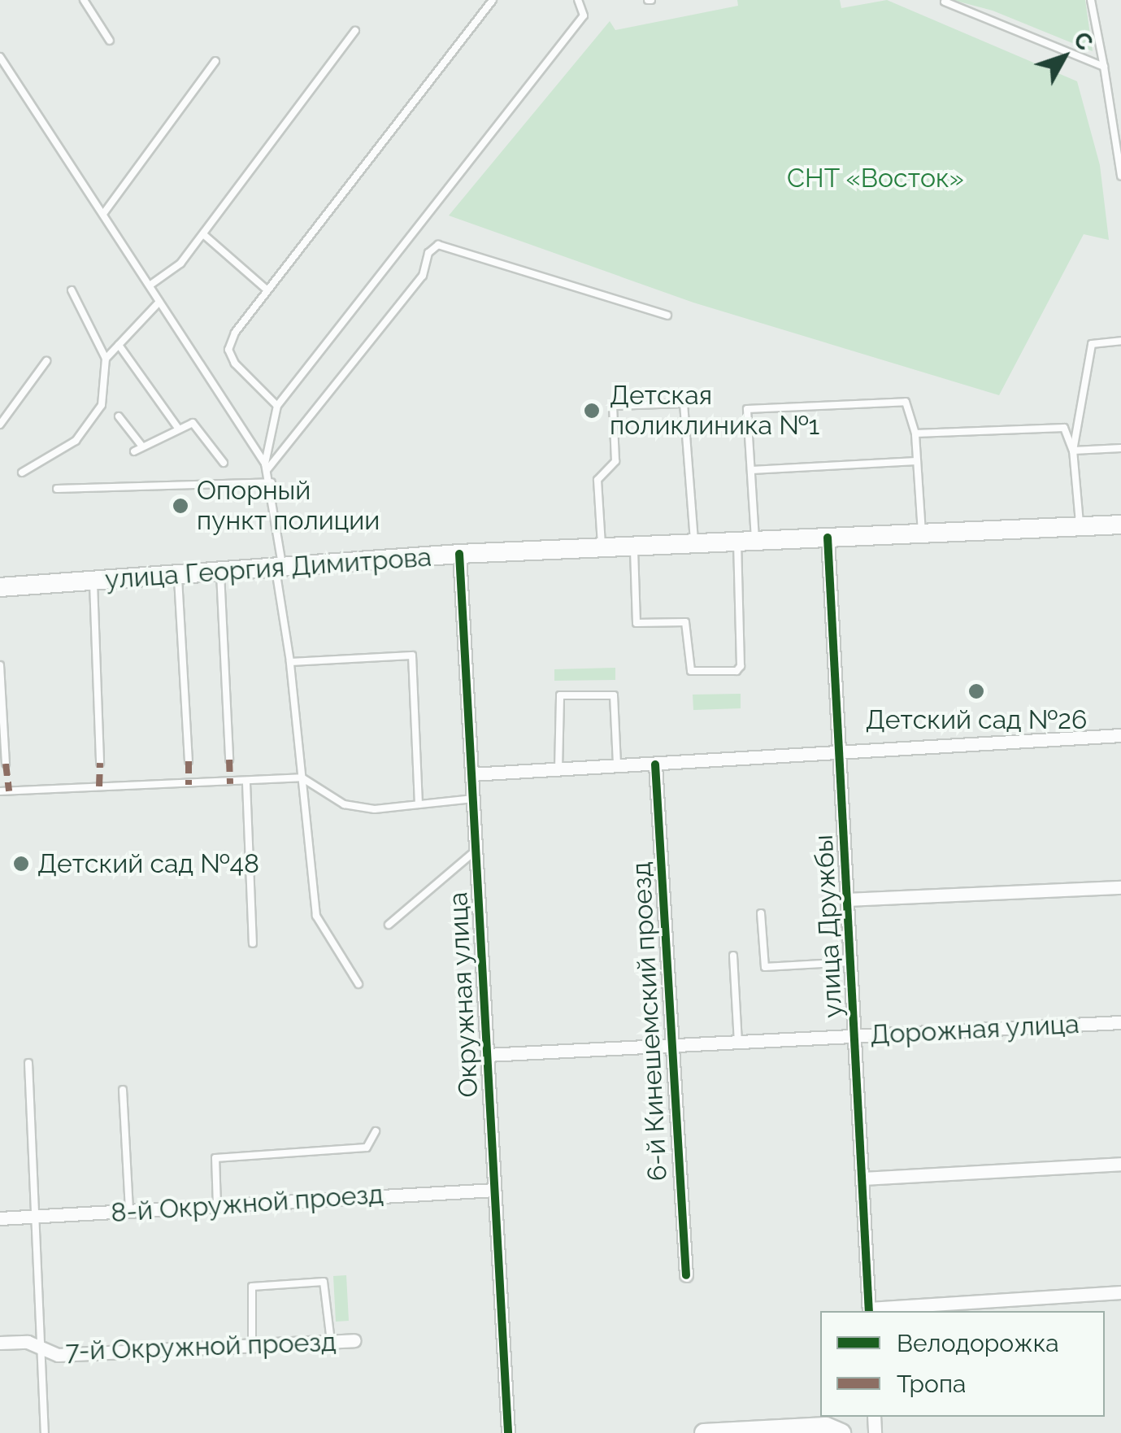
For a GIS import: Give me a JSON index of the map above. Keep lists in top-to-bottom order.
{
  "streets": {
    "main road": ["улица Георгия Димитрова"],
    "street": [
      "улица Дружбы",
      "Окружная улица",
      "6-й Кинешемский проезд",
      "Дорожная улица",
      "8-й Окружной проезд",
      "7-й Окружной проезд"
    ]
  },
  "crossings": [
    ["улица Георгия Димитрова", "улица Дружбы"],
    ["улица Георгия Димитрова", "Окружная улица"],
    ["улица Дружбы", "Дорожная улица"],
    ["Окружная улица", "Дорожная улица"],
    ["Окружная улица", "8-й Окружной проезд"],
    ["6-й Кинешемский проезд", "Дорожная улица"]
  ],
  "parks": ["СНТ «Восток»"],
  "places": [
    "Детская поликлиника №1",
    "Опорный пункт полиции",
    "Детский сад №26",
    "Детский сад №48"
  ],
  "legend": ["Велодорожка", "Тропа"],
  "north": "top right"
}
